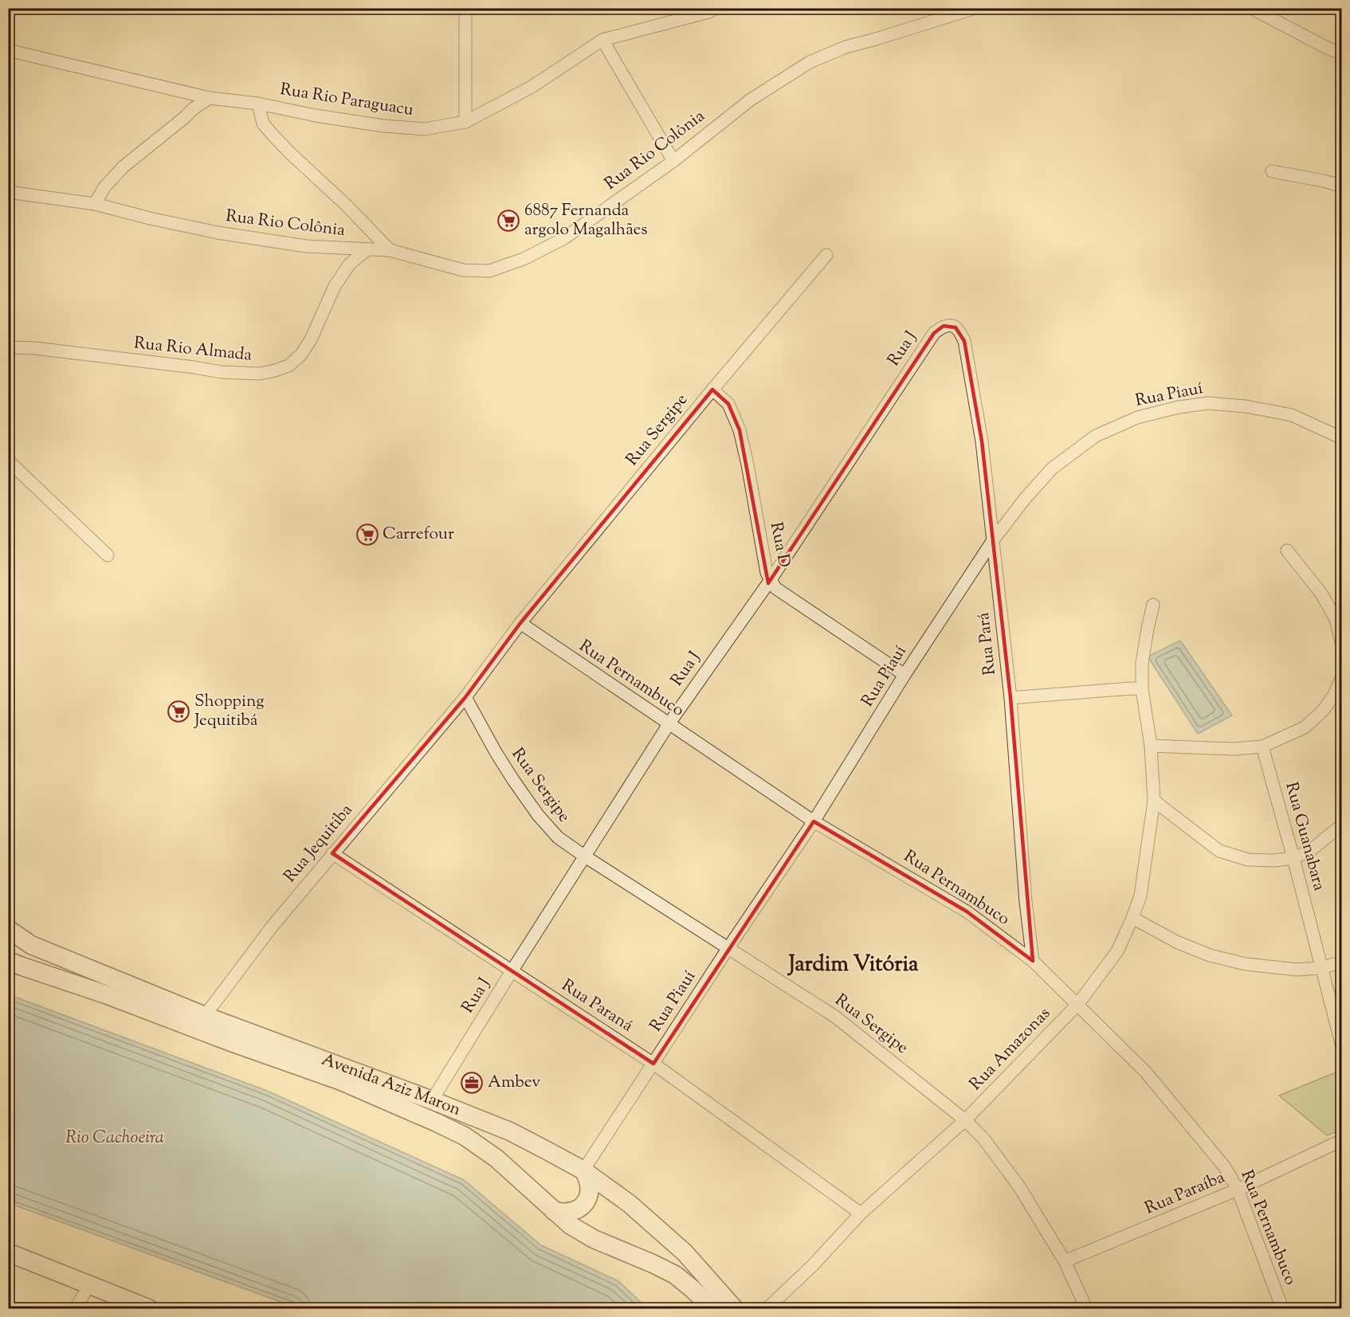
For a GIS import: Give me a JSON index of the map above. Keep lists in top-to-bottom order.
{
  "streets": {
    "main road": ["Avenida Aziz Maron"],
    "street": [
      "Rua Rio Paraguacu",
      "Rua Rio Colônia",
      "Rua J",
      "Rua Rio Almada",
      "Rua Piauí",
      "Rua Sergipe",
      "Rua D",
      "Rua Pará",
      "Rua Pernambuco",
      "Rua Guanabara",
      "Rua Jequitiba",
      "Rua Paraná",
      "Rua Amazonas",
      "Rua Paraíba"
    ]
  },
  "crossings": [
    ["Rua Rio Colônia", "Rua Rio Almada"],
    ["Rua J", "Rua Sergipe"],
    ["Rua J", "Rua D"],
    ["Rua J", "Rua Pará"],
    ["Rua J", "Rua Pernambuco"],
    ["Rua J", "Rua Paraná"],
    ["Rua J", "Avenida Aziz Maron"],
    ["Rua Piauí", "Rua Sergipe"],
    ["Rua Piauí", "Rua D"],
    ["Rua Piauí", "Rua Pará"],
    ["Rua Piauí", "Rua Pernambuco"],
    ["Rua Piauí", "Rua Paraná"],
    ["Rua Piauí", "Avenida Aziz Maron"],
    ["Rua Sergipe", "Rua D"],
    ["Rua Sergipe", "Rua Pernambuco"],
    ["Rua Sergipe", "Rua Jequitiba"],
    ["Rua Sergipe", "Rua Amazonas"],
    ["Rua Sergipe", "Rua Paraíba"],
    ["Rua Pará", "Rua Pernambuco"],
    ["Rua Pernambuco", "Rua Amazonas"],
    ["Rua Pernambuco", "Rua Paraíba"],
    ["Rua Jequitiba", "Rua Paraná"],
    ["Rua Jequitiba", "Avenida Aziz Maron"],
    ["Rua Paraná", "Rua Amazonas"]
  ],
  "districts": ["Jardim Vitória"],
  "water": ["Rio Cachoeira"],
  "places": {
    "supermarket": ["6887 Fernanda argolo Magalhães", "Carrefour", "Shopping Jequitibá"],
    "office": ["Ambev"]
  }
}
